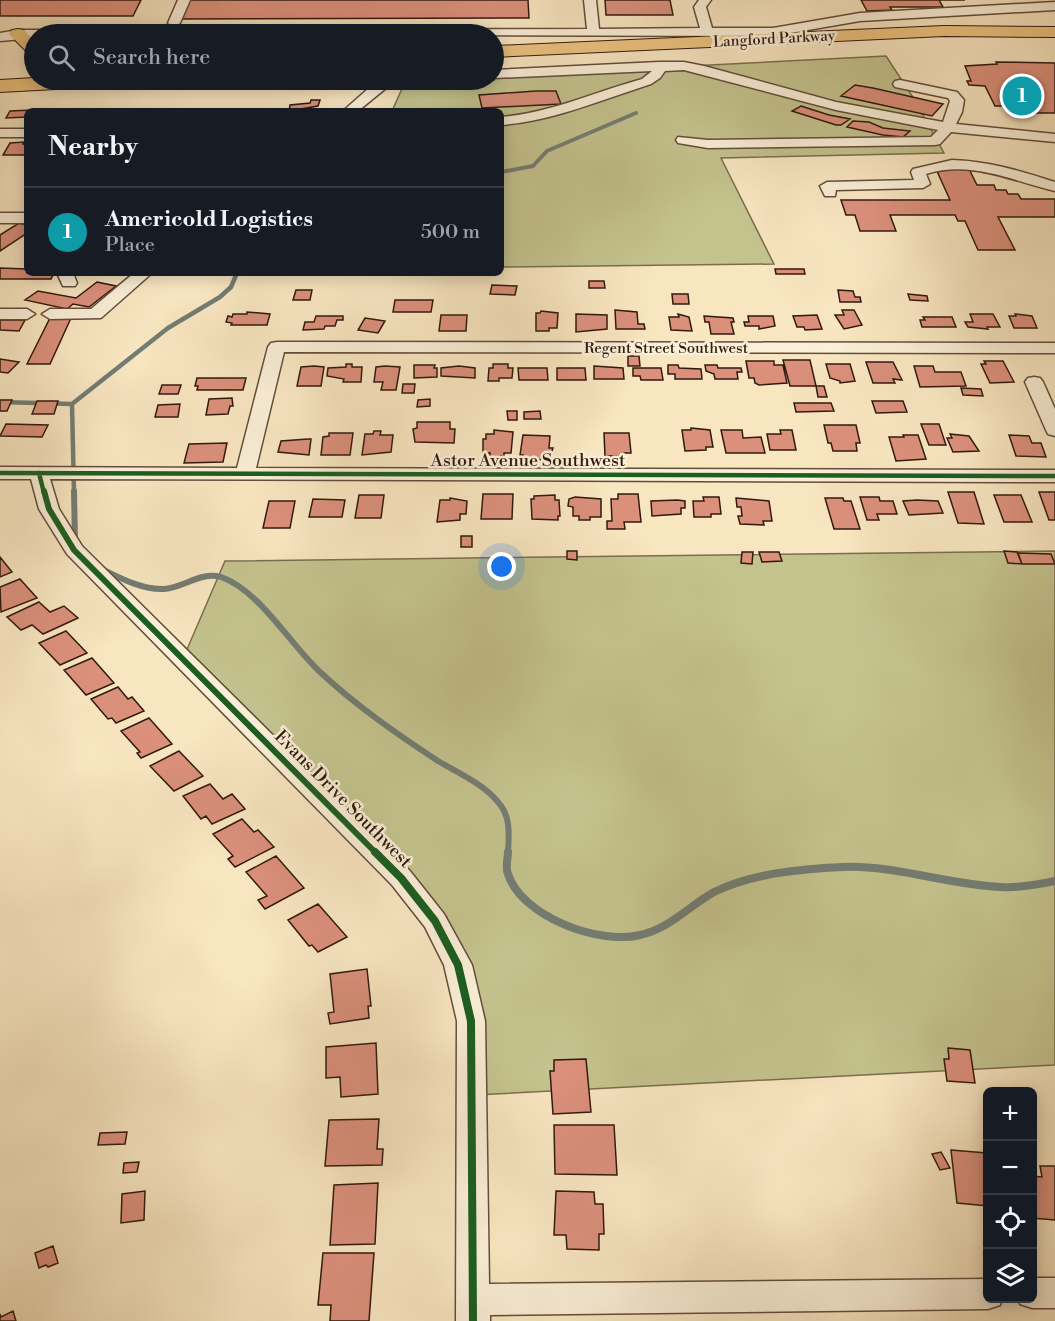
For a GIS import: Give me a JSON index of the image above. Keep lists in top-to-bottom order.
{
  "streets": {
    "highway": ["Langford Parkway"],
    "street": ["Regent Street Southwest", "Astor Avenue Southwest", "Evans Drive Southwest"]
  },
  "crossings": [
    ["Regent Street Southwest", "Astor Avenue Southwest"],
    ["Astor Avenue Southwest", "Evans Drive Southwest"]
  ],
  "page": {
    "search": "Search here",
    "pins": "1",
    "heading": "Nearby",
    "list": [
      {
        "mark": "1",
        "name": "Americold Logistics",
        "note": "Place",
        "value": "500 m"
      }
    ],
    "map_buttons": ["+", "−"]
  }
}
